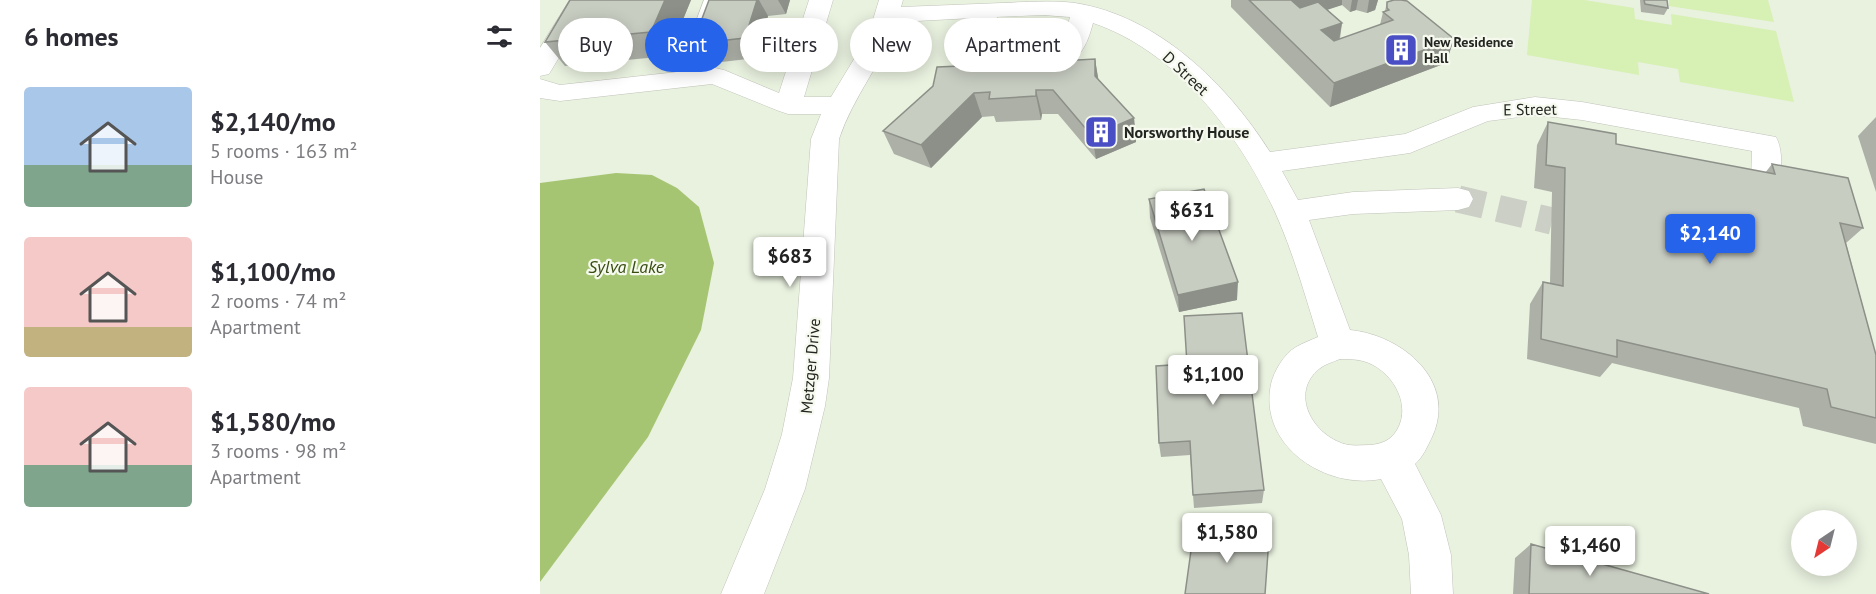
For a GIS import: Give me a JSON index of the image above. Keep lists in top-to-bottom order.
{
  "streets": {
    "street": ["D Street", "E Street", "Metzger Drive"]
  },
  "crossings": [
    ["D Street", "E Street"],
    ["D Street", "Metzger Drive"]
  ],
  "water": ["Sylva Lake"],
  "places": {
    "building": ["New Residence Hall", "Norsworthy House"]
  },
  "north": "bottom left",
  "page": {
    "heading": "6 homes",
    "chip": [
      "Buy",
      "Rent",
      "Filters",
      "New",
      "Apartment"
    ],
    "list": [
      {
        "name": "$2,140/mo",
        "note": "5 rooms · 163 m² · House"
      },
      {
        "name": "$1,100/mo",
        "note": "2 rooms · 74 m² · Apartment"
      },
      {
        "name": "$1,580/mo",
        "note": "3 rooms · 98 m² · Apartment"
      }
    ],
    "price": [
      "$631",
      "$2,140",
      "$683",
      "$1,100",
      "$1,580",
      "$1,460"
    ]
  }
}
